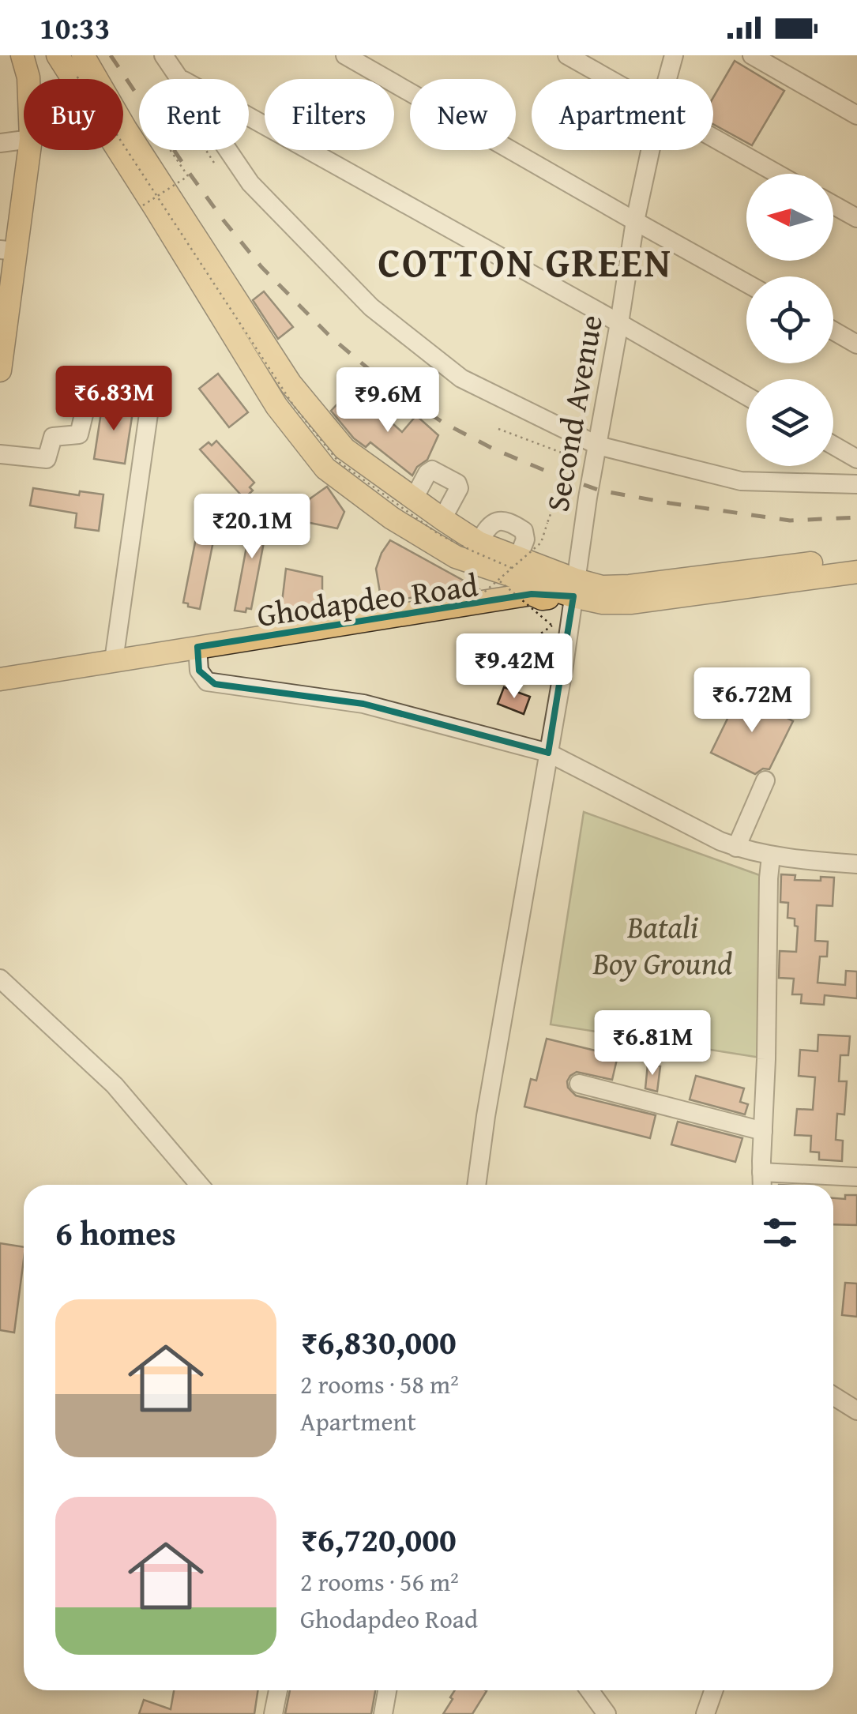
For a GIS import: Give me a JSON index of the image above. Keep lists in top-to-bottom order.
{
  "streets": {
    "main road": ["Ghodapdeo Road"],
    "street": ["Second Avenue"]
  },
  "crossings": [
    ["Second Avenue", "Ghodapdeo Road"]
  ],
  "districts": ["COTTON GREEN"],
  "parks": ["Batali Boy Ground"],
  "north": "left",
  "page": {
    "status": "10:33",
    "chip": [
      "Buy",
      "Rent",
      "Filters",
      "New",
      "Apartment"
    ],
    "price": [
      "₹6.83M",
      "₹9.6M",
      "₹20.1M",
      "₹9.42M",
      "₹6.72M",
      "₹6.81M"
    ],
    "heading": "6 homes",
    "list": [
      {
        "name": "₹6,830,000",
        "note": "2 rooms · 58 m² · Apartment"
      },
      {
        "name": "₹6,720,000",
        "note": "2 rooms · 56 m² · Ghodapdeo Road"
      }
    ]
  }
}
